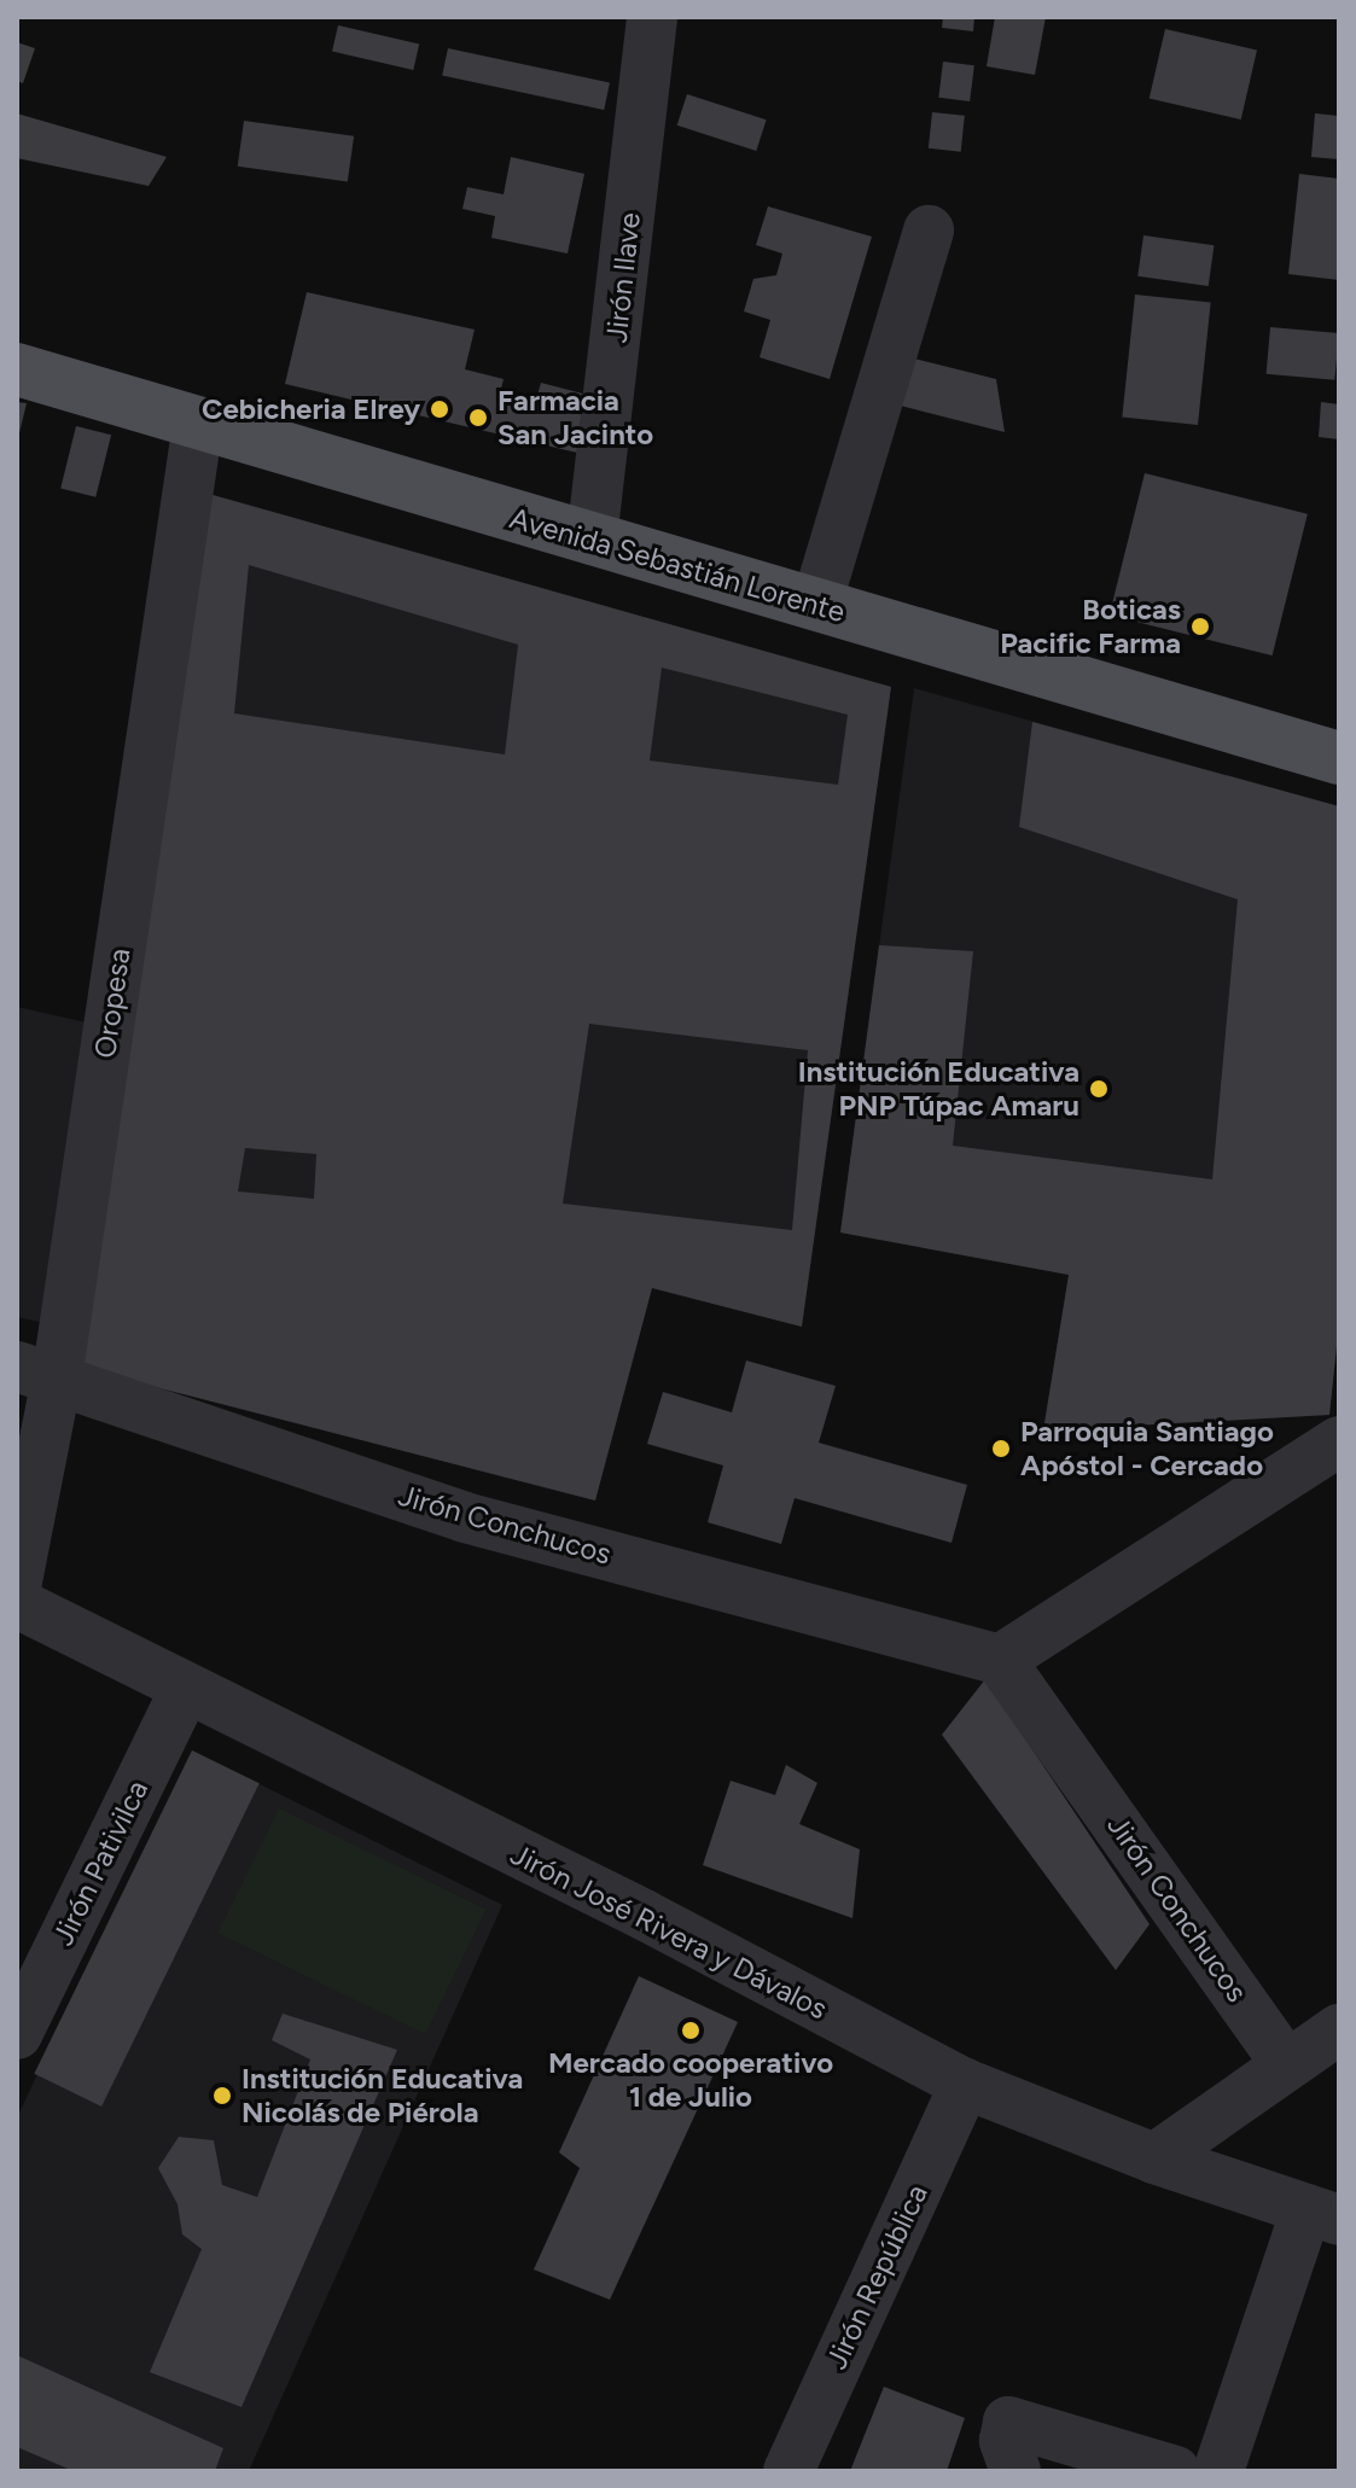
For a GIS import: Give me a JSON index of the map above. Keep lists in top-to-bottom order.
{
  "streets": {
    "main road": ["Avenida Sebastián Lorente"],
    "street": [
      "Jirón Ilave",
      "Oropesa",
      "Jirón Conchucos",
      "Jirón Pativilca",
      "Jirón José Rivera y Dávalos",
      "Jirón República"
    ]
  },
  "crossings": [
    ["Jirón Ilave", "Avenida Sebastián Lorente"],
    ["Avenida Sebastián Lorente", "Oropesa"],
    ["Oropesa", "Jirón Conchucos"],
    ["Jirón Pativilca", "Jirón José Rivera y Dávalos"],
    ["Jirón José Rivera y Dávalos", "Jirón República"]
  ],
  "places": [
    "Cebicheria Elrey",
    "Farmacia San Jacinto",
    "Boticas Pacific Farma",
    "Institución Educativa PNP Túpac Amaru",
    "Parroquia Santiago Apóstol - Cercado",
    "Mercado cooperativo 1 de Julio",
    "Institución Educativa Nicolás de Piérola"
  ]
}
